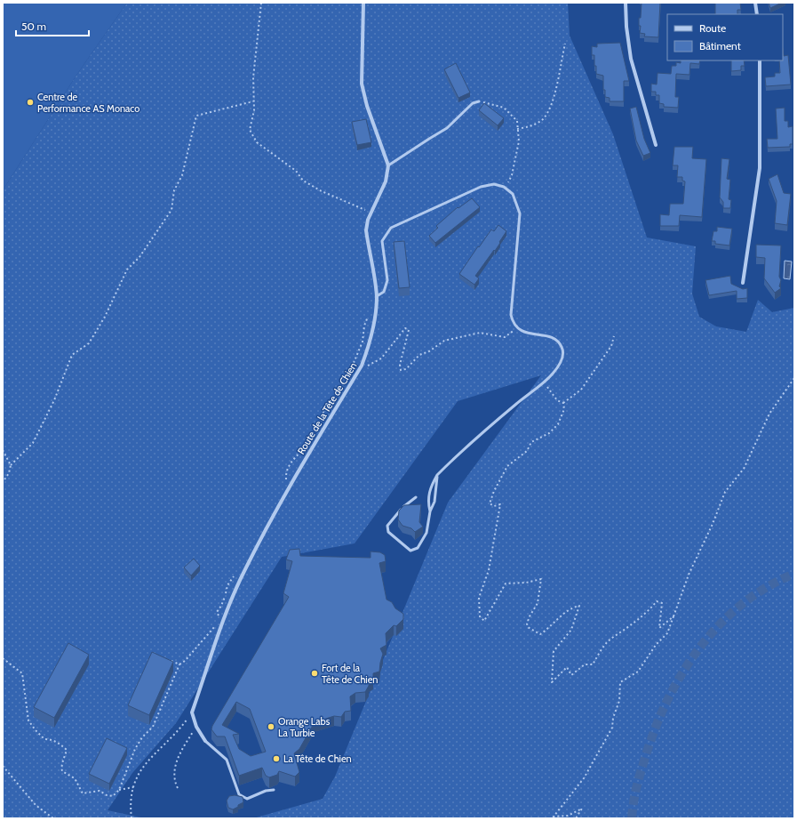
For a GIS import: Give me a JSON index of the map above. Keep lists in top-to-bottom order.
{
  "streets": {
    "street": ["Route de la Tête de Chien"]
  },
  "places": [
    "Centre de Performance AS Monaco",
    "Fort de la Tête de Chien",
    "Orange Labs La Turbie",
    "La Tête de Chien"
  ],
  "legend": ["Route", "Bâtiment"],
  "scale_bar": "50 m"
}
